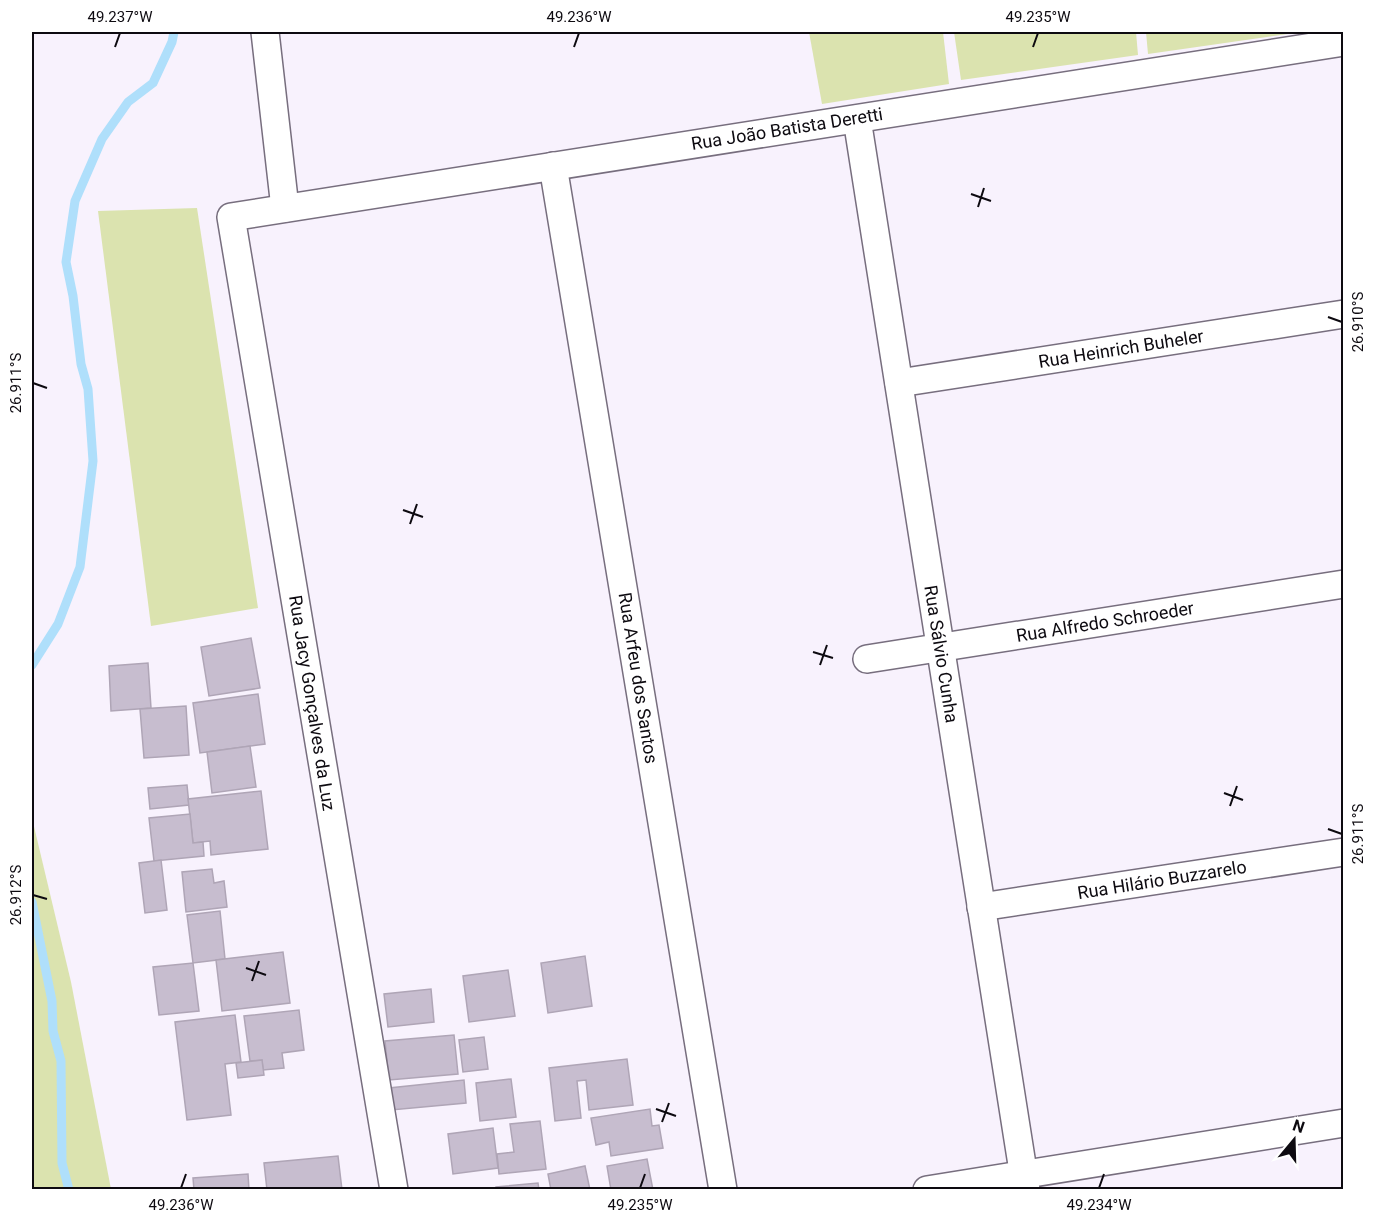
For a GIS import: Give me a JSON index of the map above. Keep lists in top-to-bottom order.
{
  "streets": {
    "street": [
      "Rua João Batista Deretti",
      "Rua Heinrich Buheler",
      "Rua Alfredo Schroeder",
      "Rua Sálvio Cunha",
      "Rua Arfeu dos Santos",
      "Rua Jacy Gonçalves da Luz",
      "Rua Hilário Buzzarelo"
    ]
  },
  "crossings": [
    ["Rua João Batista Deretti", "Rua Sálvio Cunha"],
    ["Rua João Batista Deretti", "Rua Arfeu dos Santos"],
    ["Rua João Batista Deretti", "Rua Jacy Gonçalves da Luz"],
    ["Rua Heinrich Buheler", "Rua Sálvio Cunha"],
    ["Rua Alfredo Schroeder", "Rua Sálvio Cunha"],
    ["Rua Sálvio Cunha", "Rua Hilário Buzzarelo"]
  ],
  "north": "top",
  "coordinates": [
    "49.237°W",
    "49.236°W",
    "49.235°W",
    "26.910°S",
    "26.911°S",
    "26.912°S",
    "49.234°W"
  ]
}
